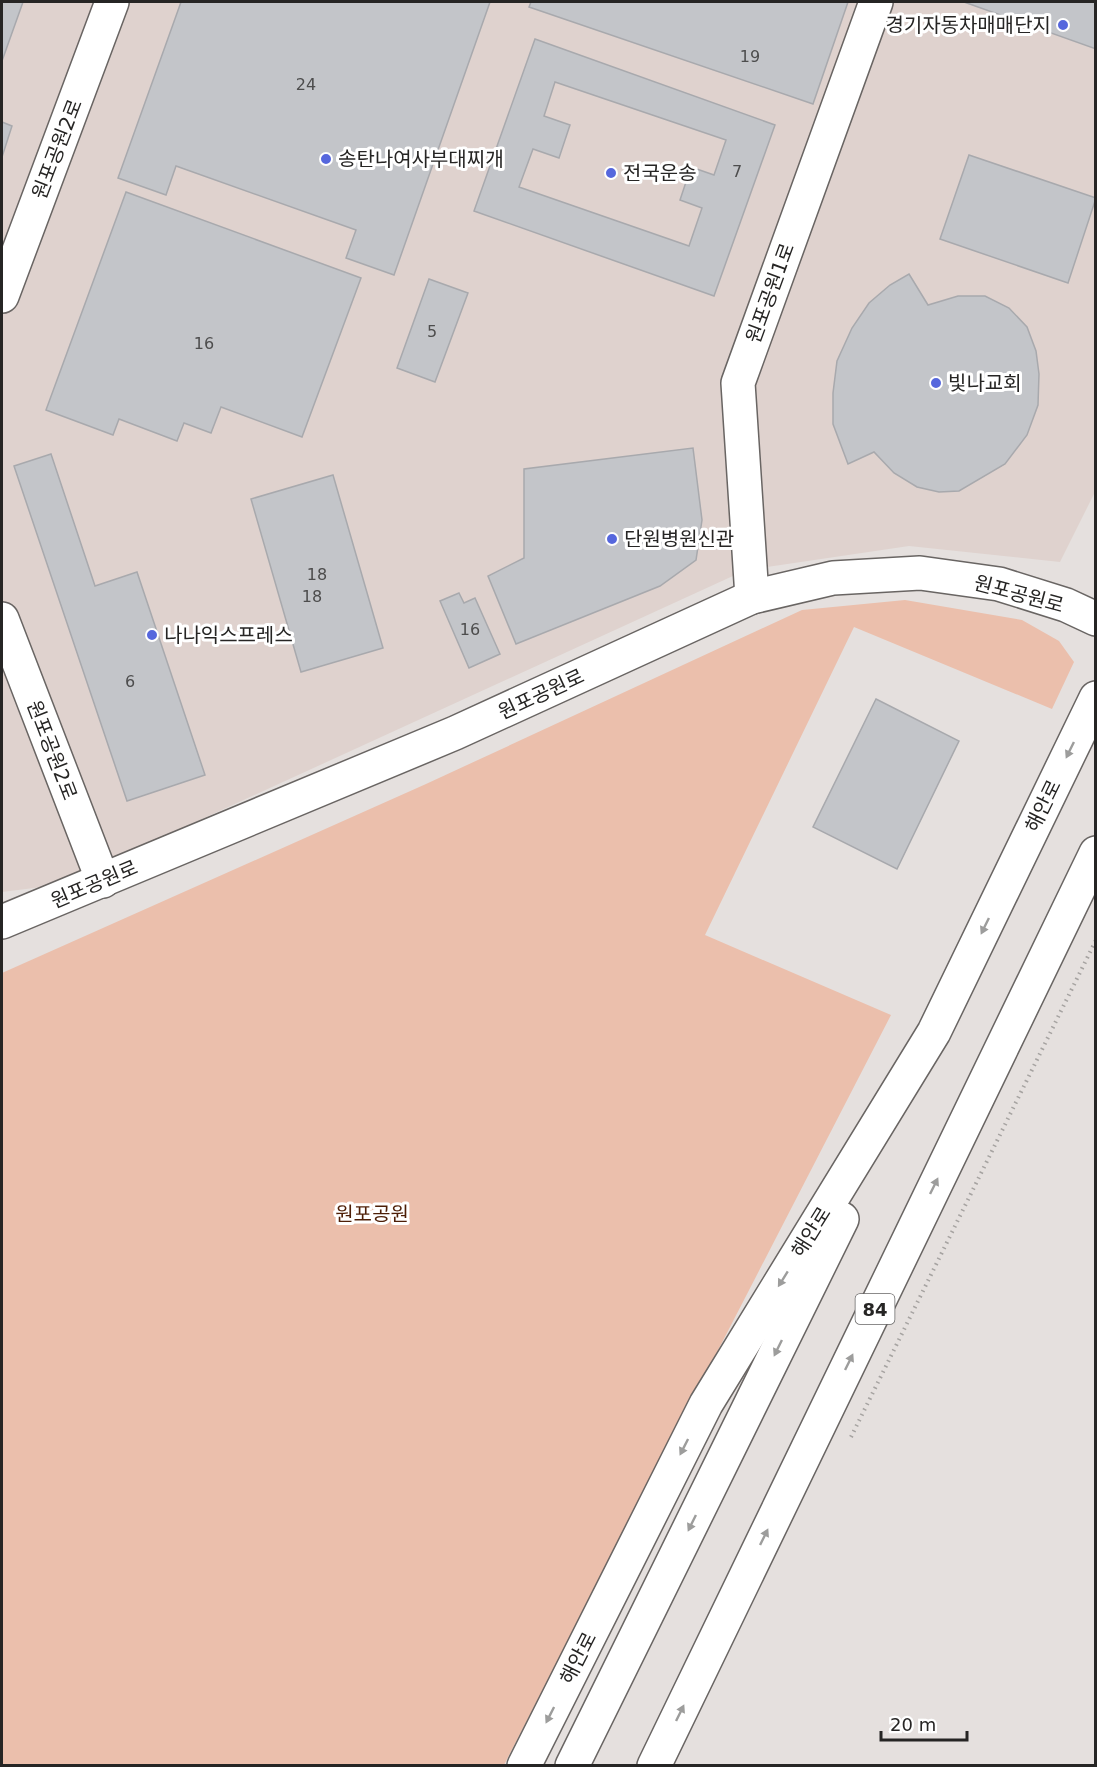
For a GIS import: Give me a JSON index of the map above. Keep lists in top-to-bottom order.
{
  "streets": {
    "main road": [
      "원포공원2로",
      "원포공원1로",
      "원포공원로",
      "해안로",
      "84"
    ]
  },
  "crossings": [
    ["원포공원2로", "원포공원로"],
    ["원포공원1로", "원포공원로"]
  ],
  "parks": ["원포공원"],
  "places": [
    "경기자동차매매단지",
    "송탄나여사부대찌개",
    "전국운송",
    "빛나교회",
    "단원병원신관",
    "나나익스프레스"
  ],
  "house_numbers": [
    "19",
    "24",
    "7",
    "5",
    "16",
    "18",
    "18",
    "16",
    "6"
  ],
  "scale_bar": "20 m"
}
